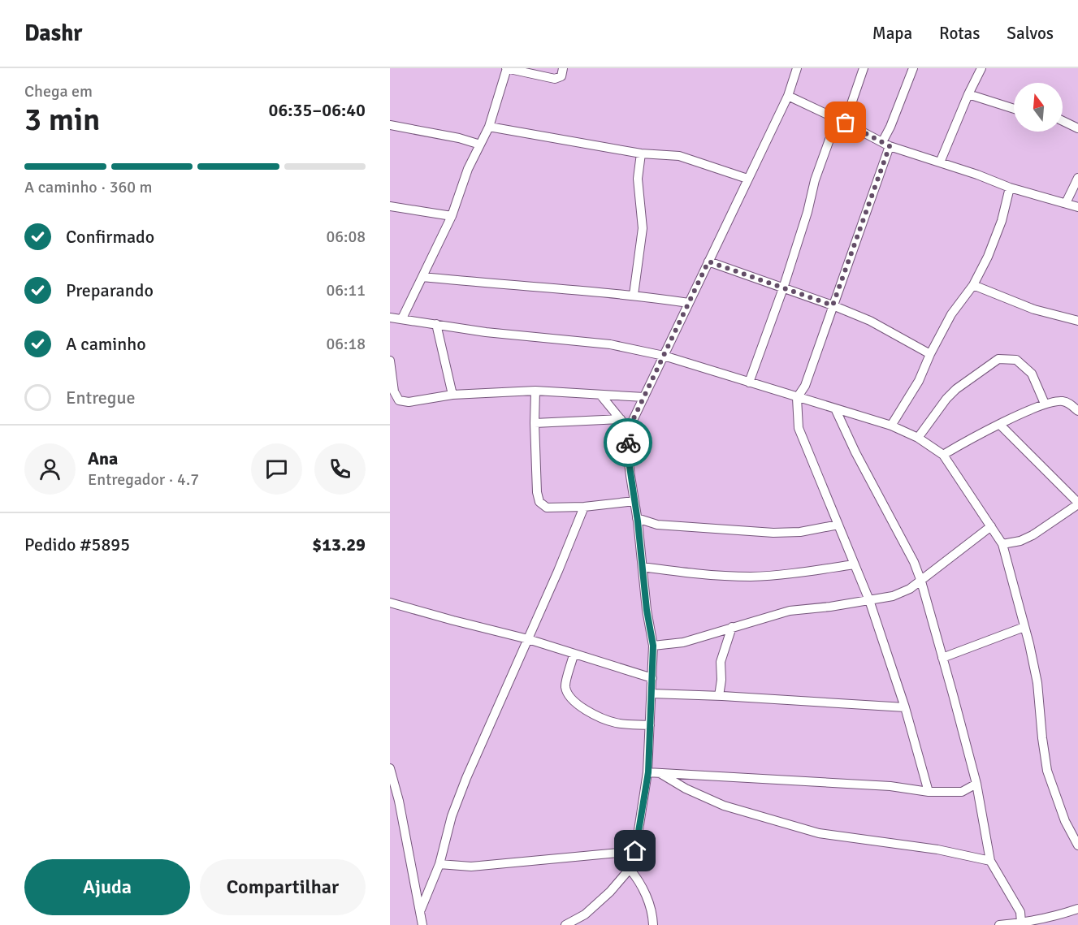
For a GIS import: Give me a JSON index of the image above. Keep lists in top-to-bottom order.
{
  "north": "top",
  "page": {
    "header": "Dashr",
    "nav": ["Mapa", "Rotas", "Salvos"],
    "heading": ["3 min", "Chega em", "06:35–06:40"],
    "panel": [
      "Ana",
      "Entregador · 4.7",
      "Pedido #5895",
      "$13.29"
    ],
    "bar": "A caminho · 360 m",
    "list": [
      ["Confirmado", "06:08"],
      ["Preparando", "06:11"],
      ["A caminho", "06:18"],
      "Entregue"
    ],
    "buttons": ["Ajuda", "Compartilhar"]
  }
}
